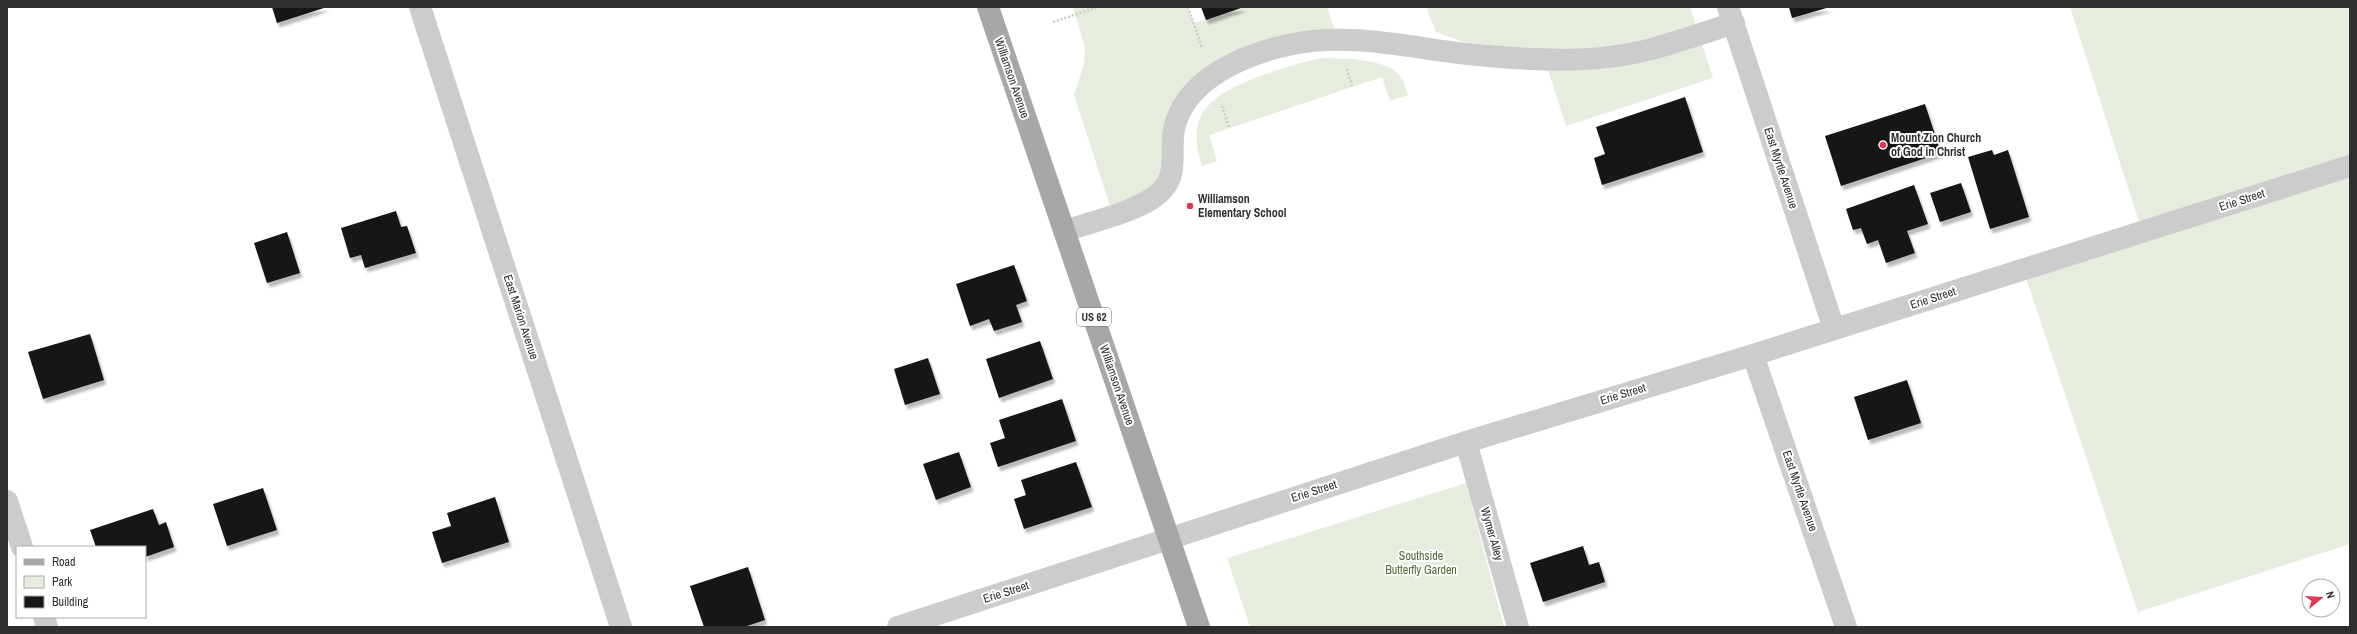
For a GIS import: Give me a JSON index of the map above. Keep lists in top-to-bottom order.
{
  "streets": {
    "main road": ["Williamson Avenue", "US 62"],
    "street": [
      "East Myrtle Avenue",
      "Erie Street",
      "East Marion Avenue",
      "Wymer Alley"
    ]
  },
  "crossings": [
    ["Williamson Avenue", "Erie Street"],
    ["East Myrtle Avenue", "Erie Street"],
    ["Erie Street", "Wymer Alley"]
  ],
  "parks": ["Southside Butterfly Garden"],
  "places": ["Mount Zion Church of God in Christ", "Williamson Elementary School"],
  "legend": ["Road", "Park", "Building"],
  "north": "right"
}
